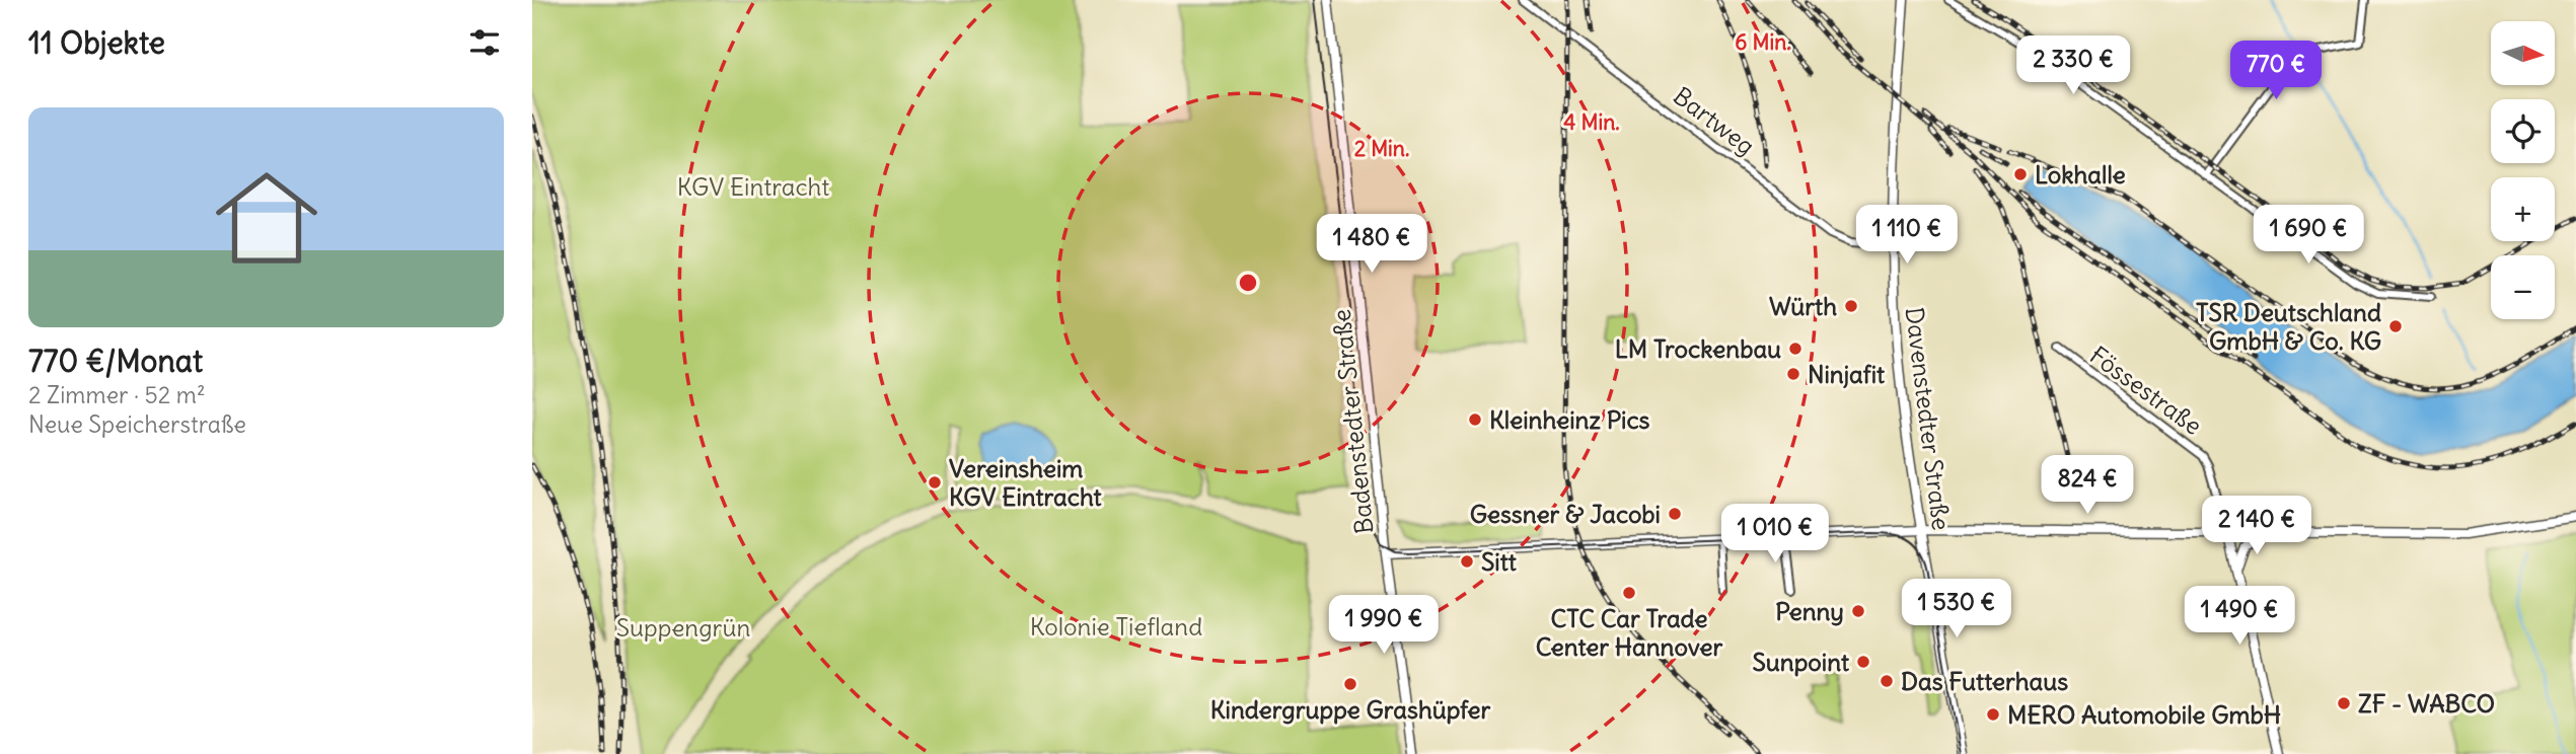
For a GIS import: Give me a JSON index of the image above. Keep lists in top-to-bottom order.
{
  "streets": {
    "street": [
      "Bartweg",
      "Fössestraße",
      "Davenstedter Straße",
      "Badenstedter Straße"
    ]
  },
  "crossings": [
    ["Bartweg", "Davenstedter Straße"]
  ],
  "parks": ["KGV Eintracht", "Kolonie Tiefland", "Suppengrün"],
  "places": [
    "Lokhalle",
    "Würth",
    "TSR Deutschland GmbH & Co. KG",
    "LM Trockenbau",
    "Ninjafit",
    "Kleinheinz Pics",
    "Vereinsheim KGV Eintracht",
    "Gessner & Jacobi",
    "Sitt",
    "CTC Car Trade Center Hannover",
    "Penny",
    "Sunpoint",
    "Das Futterhaus",
    "Kindergruppe Grashüpfer",
    "ZF - WABCO",
    "MERO Automobile GmbH"
  ],
  "north": "right",
  "page": {
    "heading": "11 Objekte",
    "map_buttons": ["+", "−"],
    "price": [
      "2 330 €",
      "770 €",
      "1 110 €",
      "1 690 €",
      "1 480 €",
      "824 €",
      "2 140 €",
      "1 010 €",
      "1 530 €",
      "1 490 €",
      "1 990 €"
    ],
    "list": [
      {
        "name": "770 €/Monat",
        "note": "2 Zimmer · 52 m² · Neue Speicherstraße"
      }
    ]
  },
  "rings": ["6 Min.", "4 Min.", "2 Min."]
}
